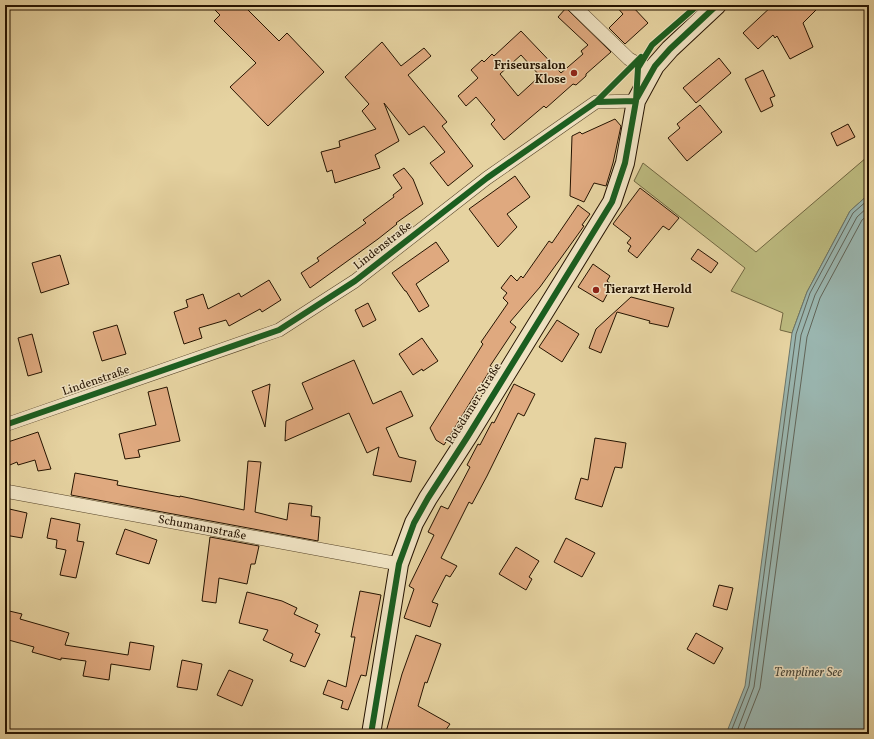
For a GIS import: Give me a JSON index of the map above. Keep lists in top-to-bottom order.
{
  "streets": {
    "street": ["Lindenstraße", "Potsdamer Straße", "Schumannstraße"]
  },
  "crossings": [
    ["Lindenstraße", "Potsdamer Straße"],
    ["Potsdamer Straße", "Schumannstraße"]
  ],
  "water": ["Templiner See"],
  "places": ["Friseursalon Klose", "Tierarzt Herold"]
}
